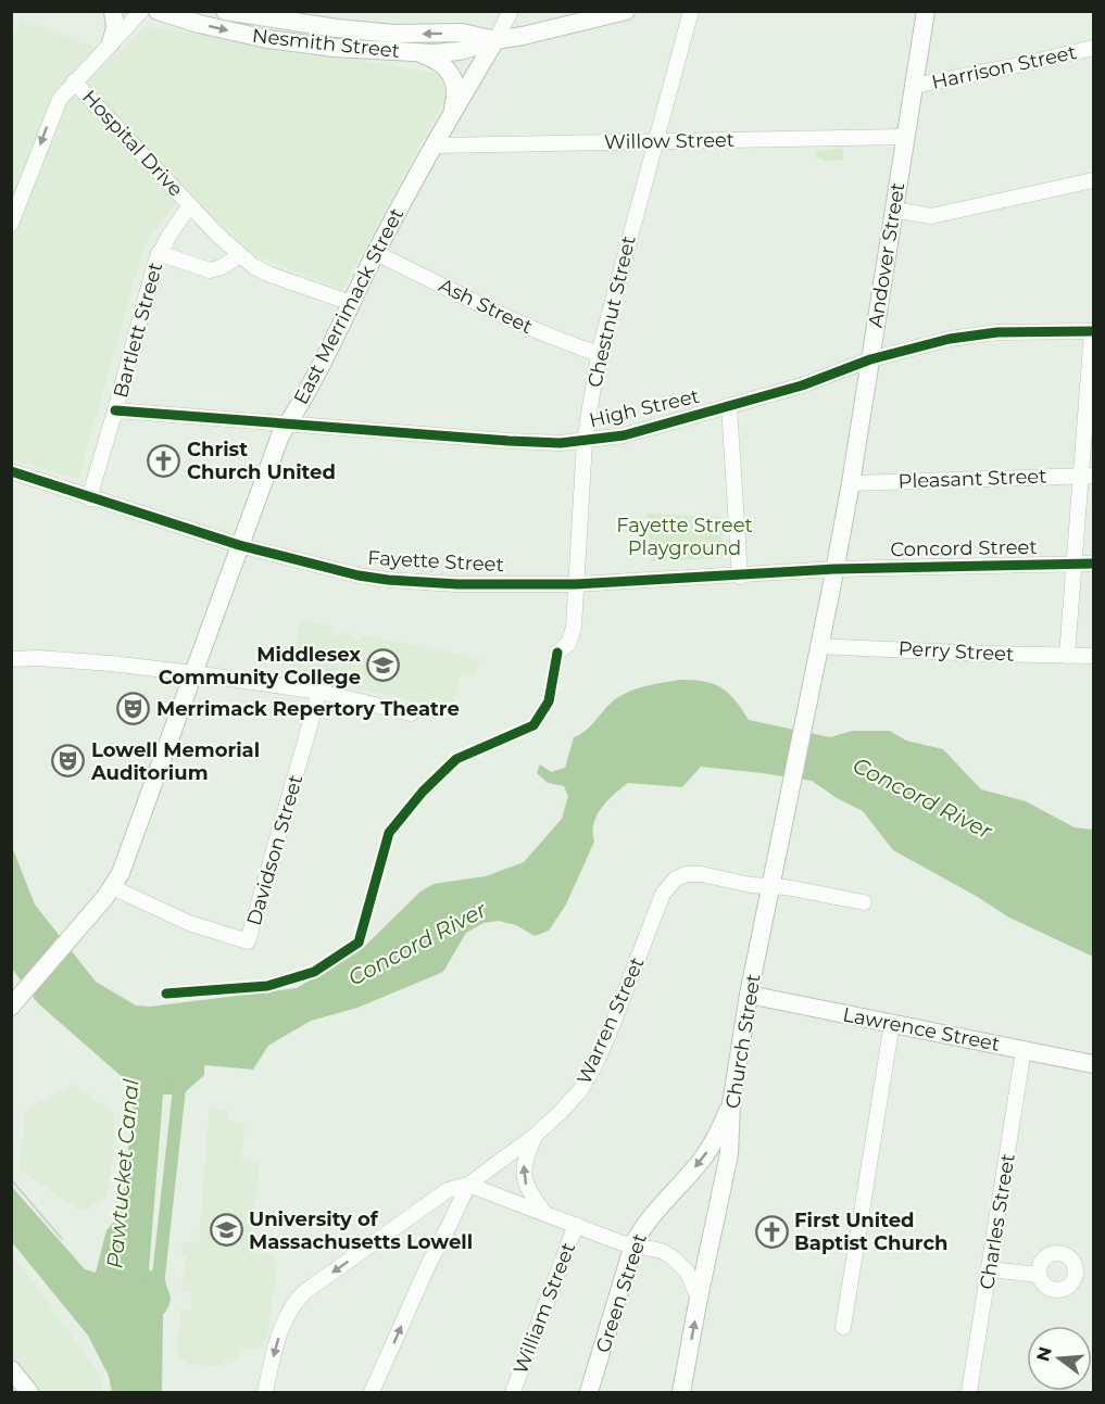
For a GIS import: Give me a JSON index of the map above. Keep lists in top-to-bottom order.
{
  "streets": {
    "main road": [
      "Nesmith Street",
      "Andover Street",
      "East Merrimack Street",
      "Lawrence Street",
      "Church Street",
      "Green Street"
    ],
    "street": [
      "Harrison Street",
      "Willow Street",
      "Hospital Drive",
      "Ash Street",
      "Chestnut Street",
      "Bartlett Street",
      "High Street",
      "Pleasant Street",
      "Concord Street",
      "Fayette Street",
      "Perry Street",
      "Davidson Street",
      "Warren Street",
      "Charles Street",
      "William Street"
    ]
  },
  "crossings": [
    ["Nesmith Street", "East Merrimack Street"],
    ["Harrison Street", "Andover Street"],
    ["Willow Street", "Andover Street"],
    ["Willow Street", "East Merrimack Street"],
    ["Willow Street", "Chestnut Street"],
    ["Hospital Drive", "East Merrimack Street"],
    ["Hospital Drive", "Bartlett Street"],
    ["Andover Street", "High Street"],
    ["Andover Street", "Pleasant Street"],
    ["Andover Street", "Concord Street"],
    ["Andover Street", "Fayette Street"],
    ["Andover Street", "Perry Street"],
    ["Andover Street", "Church Street"],
    ["East Merrimack Street", "Ash Street"],
    ["East Merrimack Street", "High Street"],
    ["East Merrimack Street", "Fayette Street"],
    ["East Merrimack Street", "Davidson Street"],
    ["Ash Street", "Chestnut Street"],
    ["Chestnut Street", "High Street"],
    ["Chestnut Street", "Fayette Street"],
    ["Bartlett Street", "High Street"],
    ["Bartlett Street", "Fayette Street"],
    ["Concord Street", "Fayette Street"],
    ["Warren Street", "Church Street"],
    ["Lawrence Street", "Church Street"],
    ["Lawrence Street", "Charles Street"],
    ["Church Street", "Green Street"]
  ],
  "one_way": ["Green Street"],
  "water": ["Concord River", "Pawtucket Canal"],
  "parks": ["Fayette Street Playground"],
  "places": {
    "church": ["Christ Church United", "First United Baptist Church"],
    "school or university": ["Middlesex Community College", "University of Massachusetts Lowell"],
    "theatre": ["Merrimack Repertory Theatre", "Lowell Memorial Auditorium"]
  },
  "north": "left"
}
